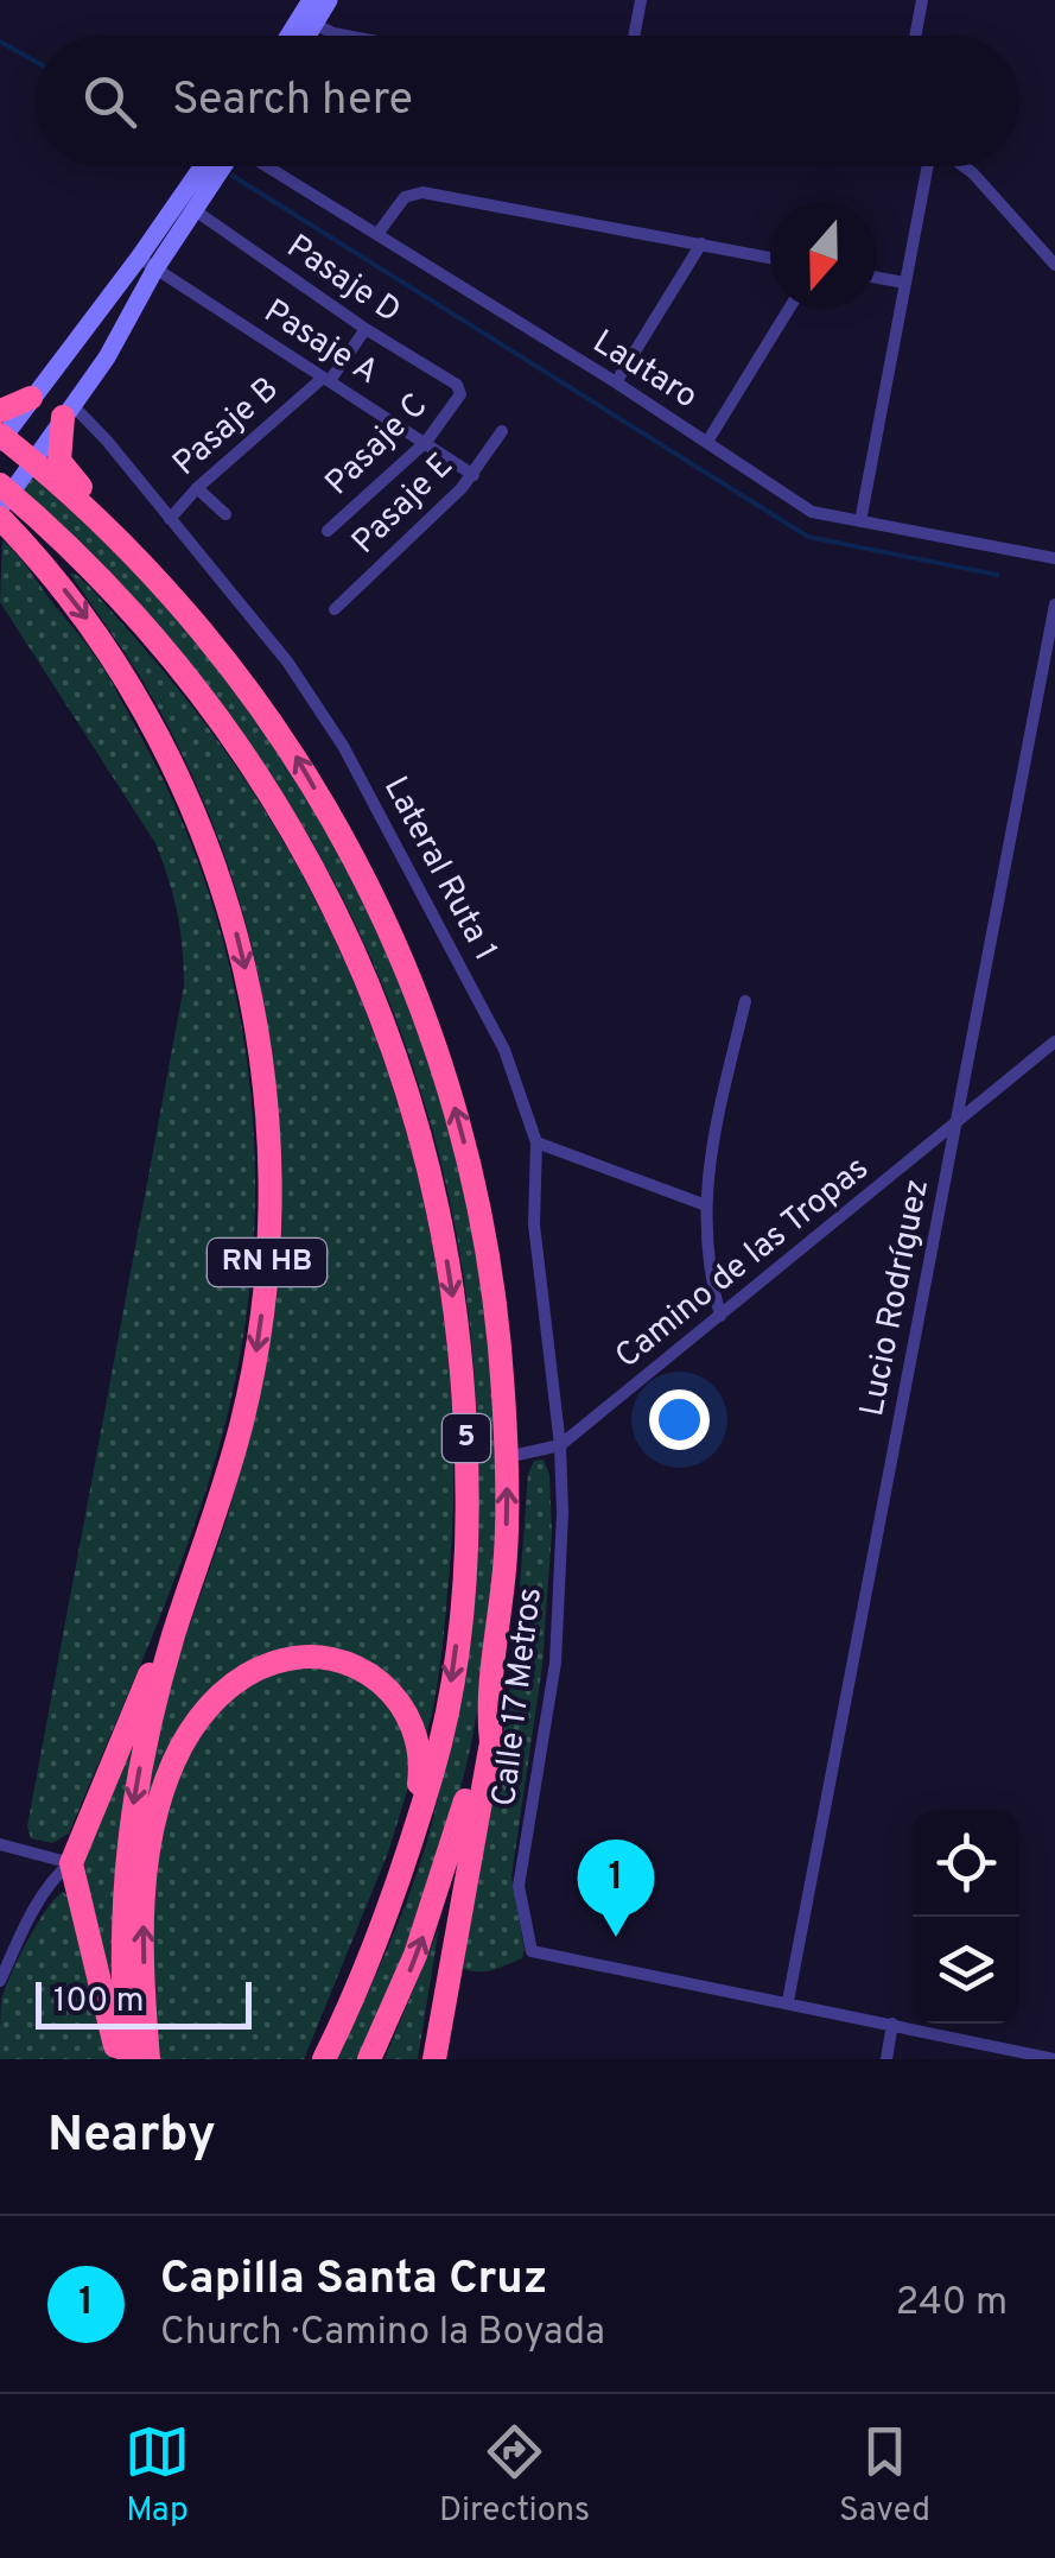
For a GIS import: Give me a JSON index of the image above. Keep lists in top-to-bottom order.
{
  "streets": {
    "highway": ["RN HB", "5"],
    "street": [
      "Pasaje D",
      "Pasaje A",
      "Lautaro",
      "Pasaje B",
      "Pasaje C",
      "Pasaje E",
      "Lateral Ruta 1",
      "Camino de las Tropas",
      "Lucio Rodríguez",
      "Calle 17 Metros"
    ]
  },
  "crossings": [
    ["Pasaje D", "Pasaje B"],
    ["Pasaje D", "Pasaje C"],
    ["Pasaje A", "Pasaje B"],
    ["Pasaje A", "Pasaje C"],
    ["Pasaje A", "Pasaje E"],
    ["Pasaje B", "Lateral Ruta 1"],
    ["Lateral Ruta 1", "Camino de las Tropas"],
    ["Lateral Ruta 1", "Calle 17 Metros"],
    ["RN HB", "5"],
    ["Camino de las Tropas", "Lucio Rodríguez"],
    ["Camino de las Tropas", "Calle 17 Metros"],
    ["Lucio Rodríguez", "Calle 17 Metros"]
  ],
  "scale_bar": "100 m",
  "north": "bottom",
  "page": {
    "search": "Search here",
    "pins": "1",
    "scale": "100 m",
    "heading": "Nearby",
    "list": [
      {
        "mark": "1",
        "name": "Capilla Santa Cruz",
        "note": "Church · Camino la Boyada",
        "value": "240 m"
      }
    ],
    "nav": ["Map", "Directions", "Saved"]
  }
}
